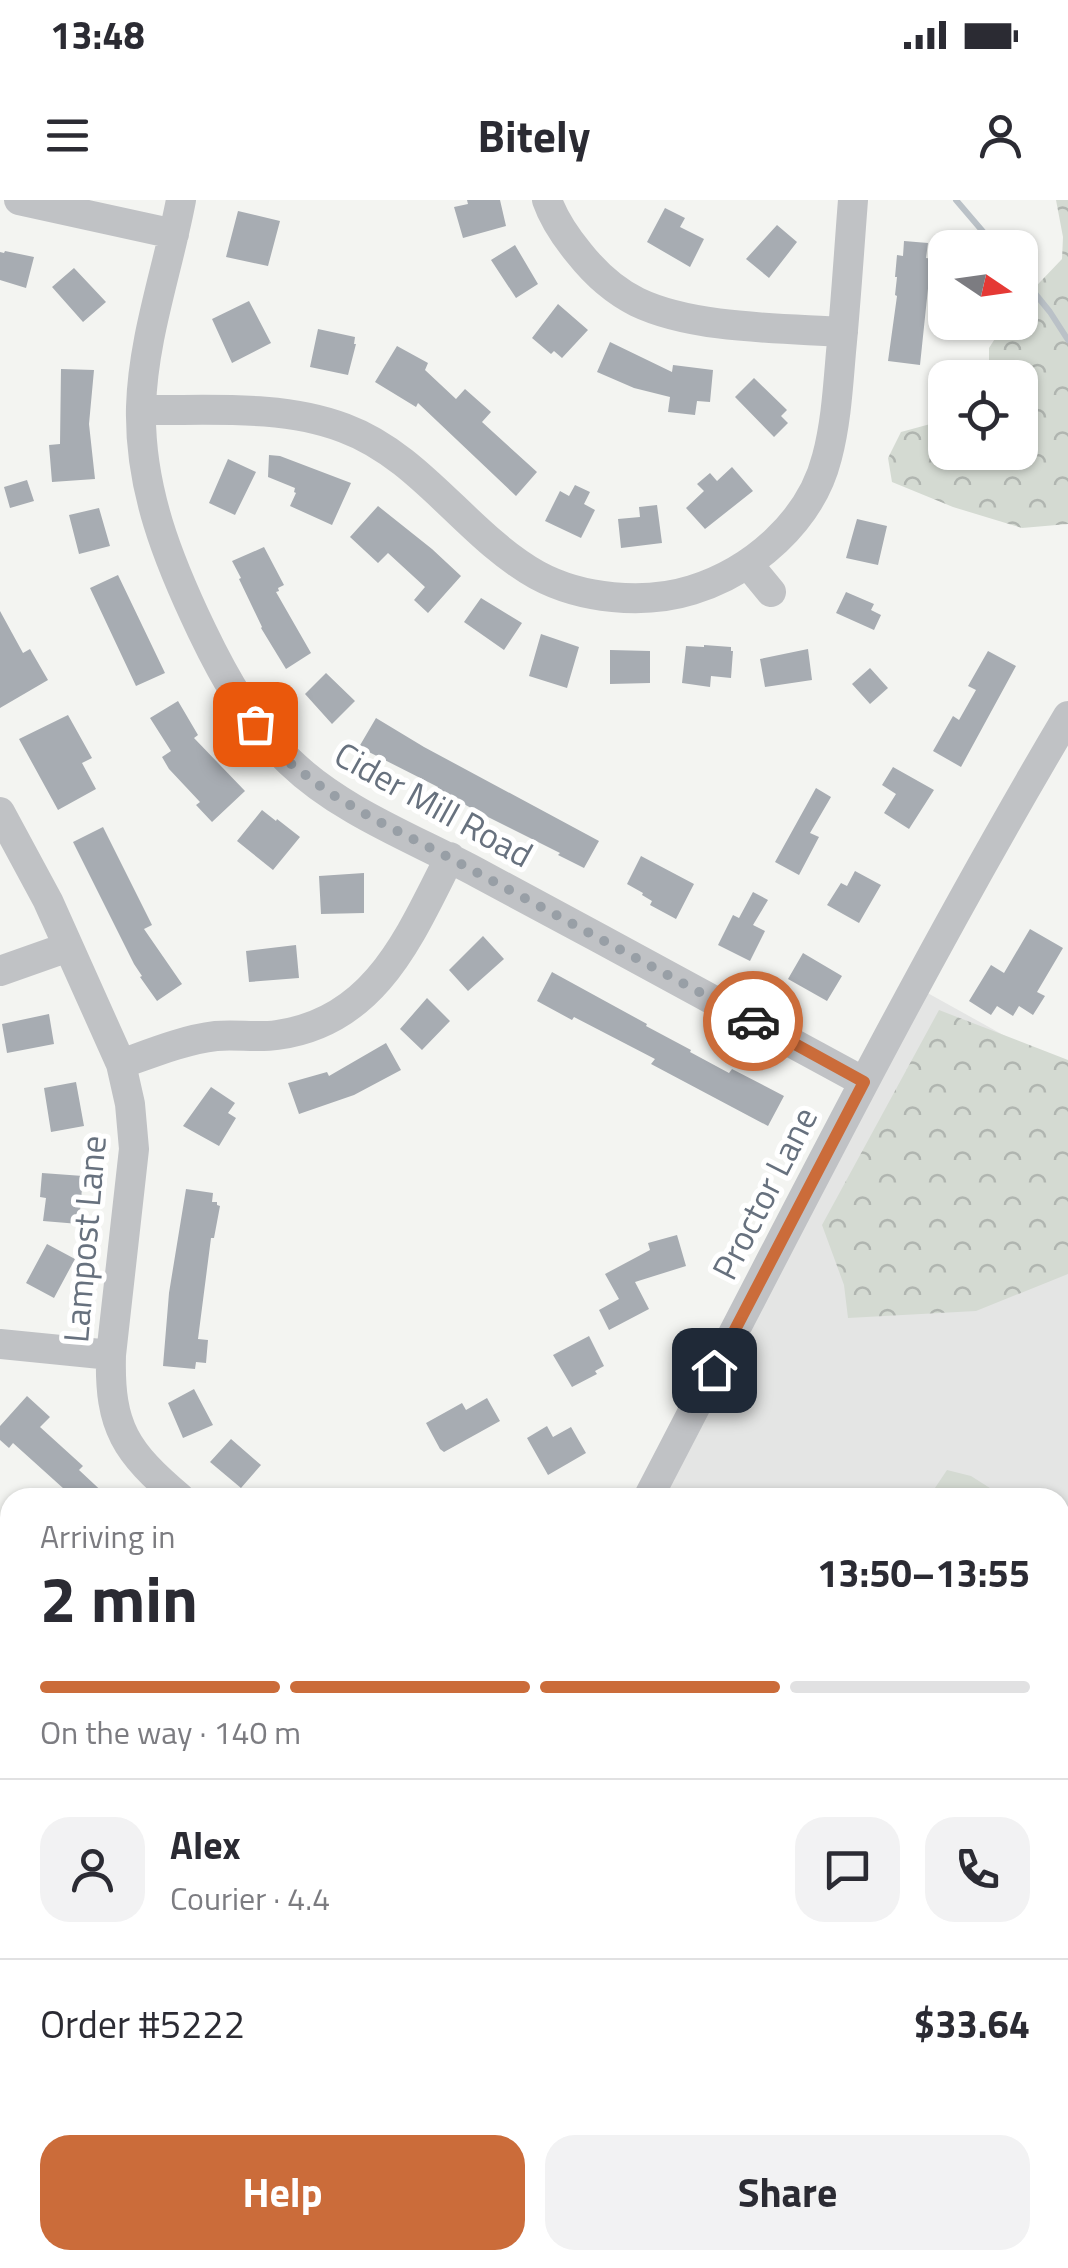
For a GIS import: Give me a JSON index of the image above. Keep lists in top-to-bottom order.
{
  "streets": {
    "street": ["Cider Mill Road", "Proctor Lane", "Lampost Lane"]
  },
  "crossings": [
    ["Cider Mill Road", "Proctor Lane"]
  ],
  "north": "right",
  "page": {
    "status": "13:48",
    "header": "Bitely",
    "heading": ["2 min", "Arriving in", "13:50–13:55"],
    "panel": [
      "Alex",
      "Courier · 4.4",
      "Order #5222",
      "$33.64"
    ],
    "bar": "On the way · 140 m",
    "buttons": ["Help", "Share"]
  }
}
